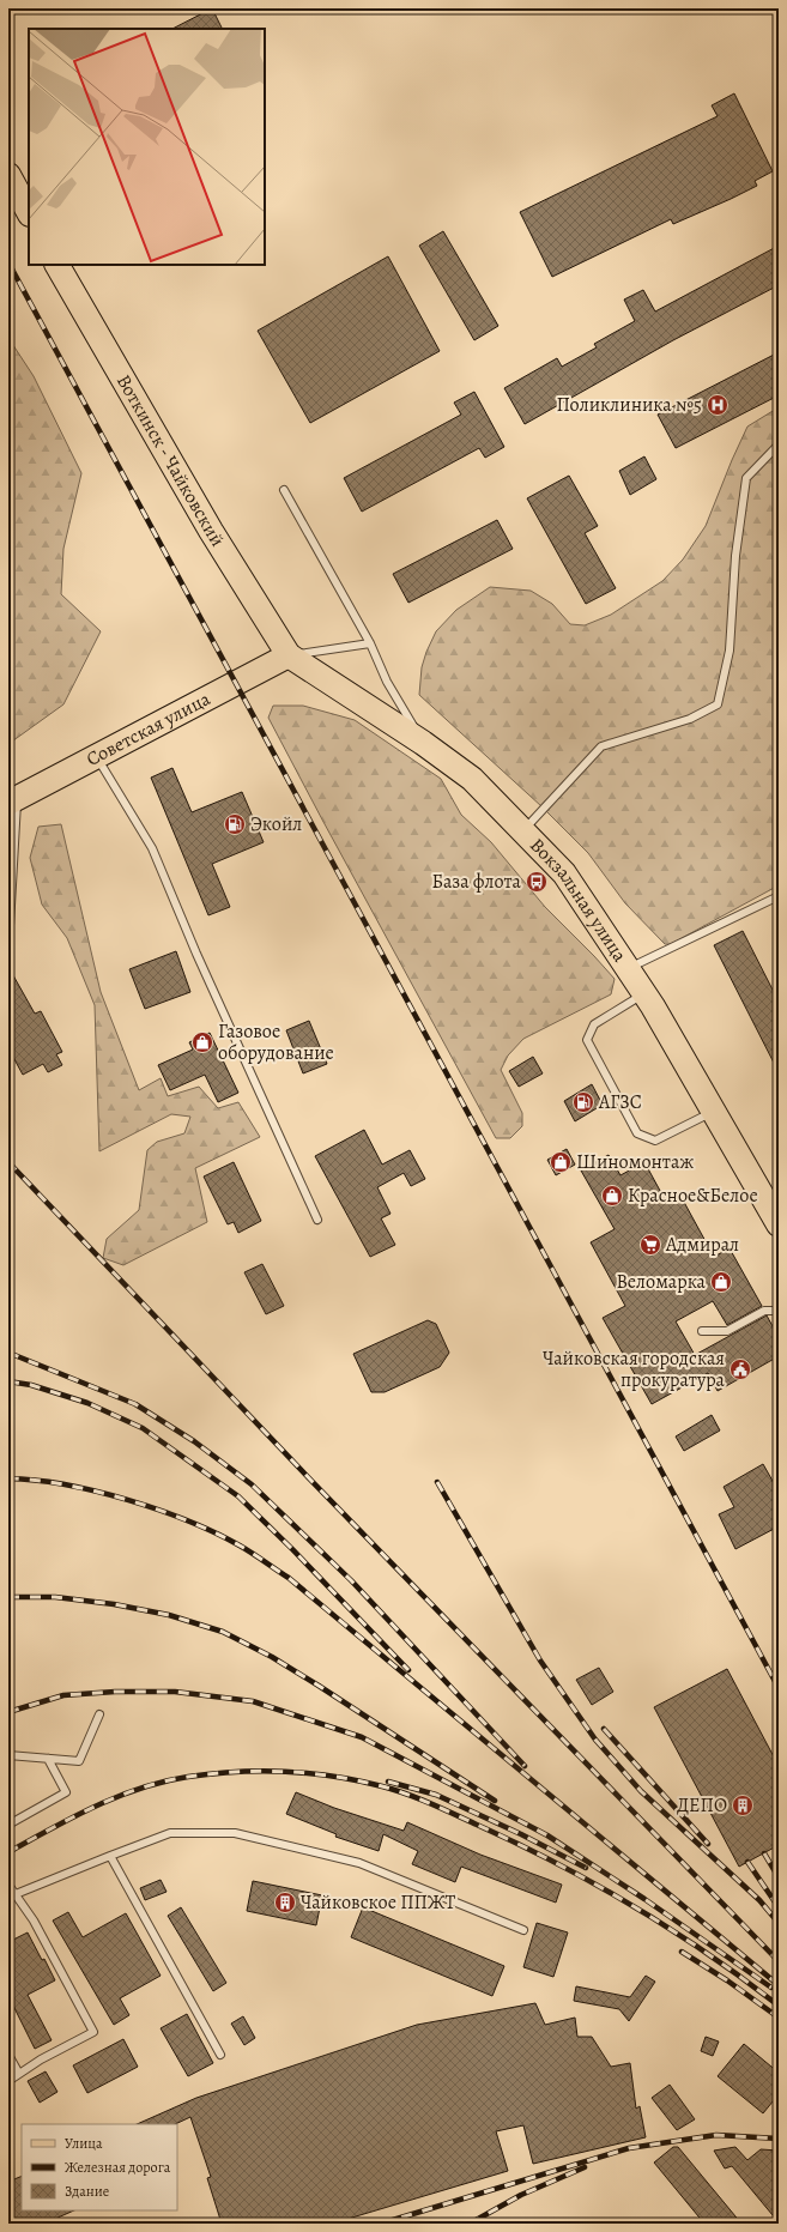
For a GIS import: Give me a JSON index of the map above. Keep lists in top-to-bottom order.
{
  "streets": {
    "main road": ["Воткинск - Чайковский", "Советская улица", "Вокзальная улица"]
  },
  "crossings": [
    ["Воткинск - Чайковский", "Советская улица"],
    ["Воткинск - Чайковский", "Вокзальная улица"],
    ["Советская улица", "Вокзальная улица"]
  ],
  "places": {
    "hospital": ["Поликлиника №5"],
    "fuel station": ["Экойл", "АГЗС"],
    "bus stop": ["База флота"],
    "shop": [
      "Газовое оборудование",
      "Шиномонтаж",
      "Красное&Белое",
      "Веломарка"
    ],
    "supermarket": ["Адмирал"],
    "public building": ["Чайковская городская прокуратура"],
    "building": ["ДЕПО", "Чайковское ППЖТ"]
  },
  "legend": ["Улица", "Железная дорога", "Здание"]
}
